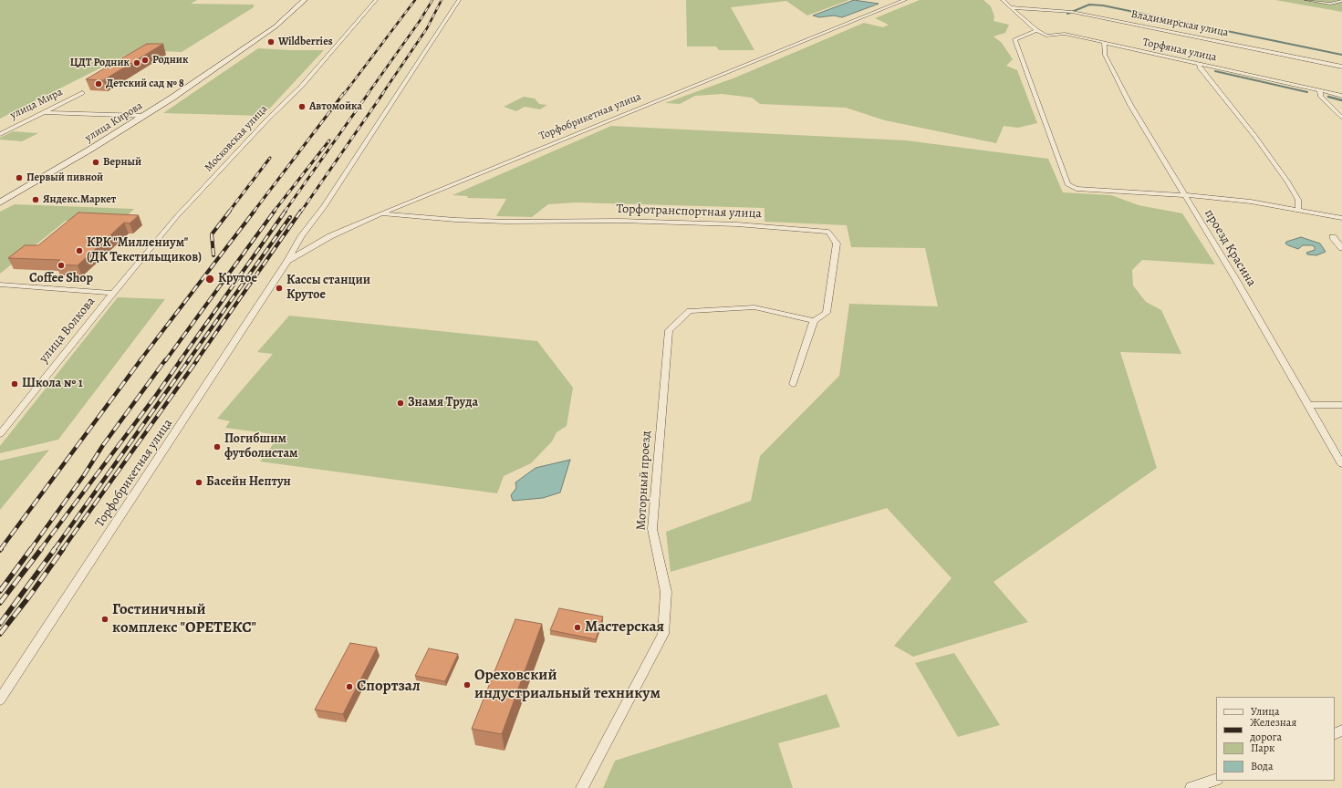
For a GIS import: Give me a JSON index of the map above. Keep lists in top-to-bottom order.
{
  "streets": {
    "street": [
      "Владимирская улица",
      "Торфяная улица",
      "улица Мира",
      "Торфобрикетная улица",
      "улица Кирова",
      "Московская улица",
      "Торфотранспортная улица",
      "проезд Красина",
      "улица Волкова",
      "Моторный проезд"
    ]
  },
  "crossings": [
    ["Торфяная улица", "проезд Красина"],
    ["Торфобрикетная улица", "Торфотранспортная улица"],
    ["Московская улица", "улица Волкова"],
    ["Торфотранспортная улица", "Моторный проезд"]
  ],
  "places": [
    "Wildberries",
    "Родник",
    "ЦДТ Родник",
    "Детский сад № 8",
    "Автомойка",
    "Верный",
    "Первый пивной",
    "Яндекс.Маркет",
    "КРК \"Миллениум\" (ДК Текстильщиков)",
    "Coffee Shop",
    "Крутое",
    "Кассы станции Крутое",
    "Школа № 1",
    "Знамя Труда",
    "Погибшим футболистам",
    "Басейн Нептун",
    "Гостиничный комплекс \"ОРЕТЕКС\"",
    "Мастерская",
    "Ореховский индустриальный техникум",
    "Спортзал"
  ],
  "legend": [
    "Улица",
    "Железная дорога",
    "Парк",
    "Вода"
  ]
}
